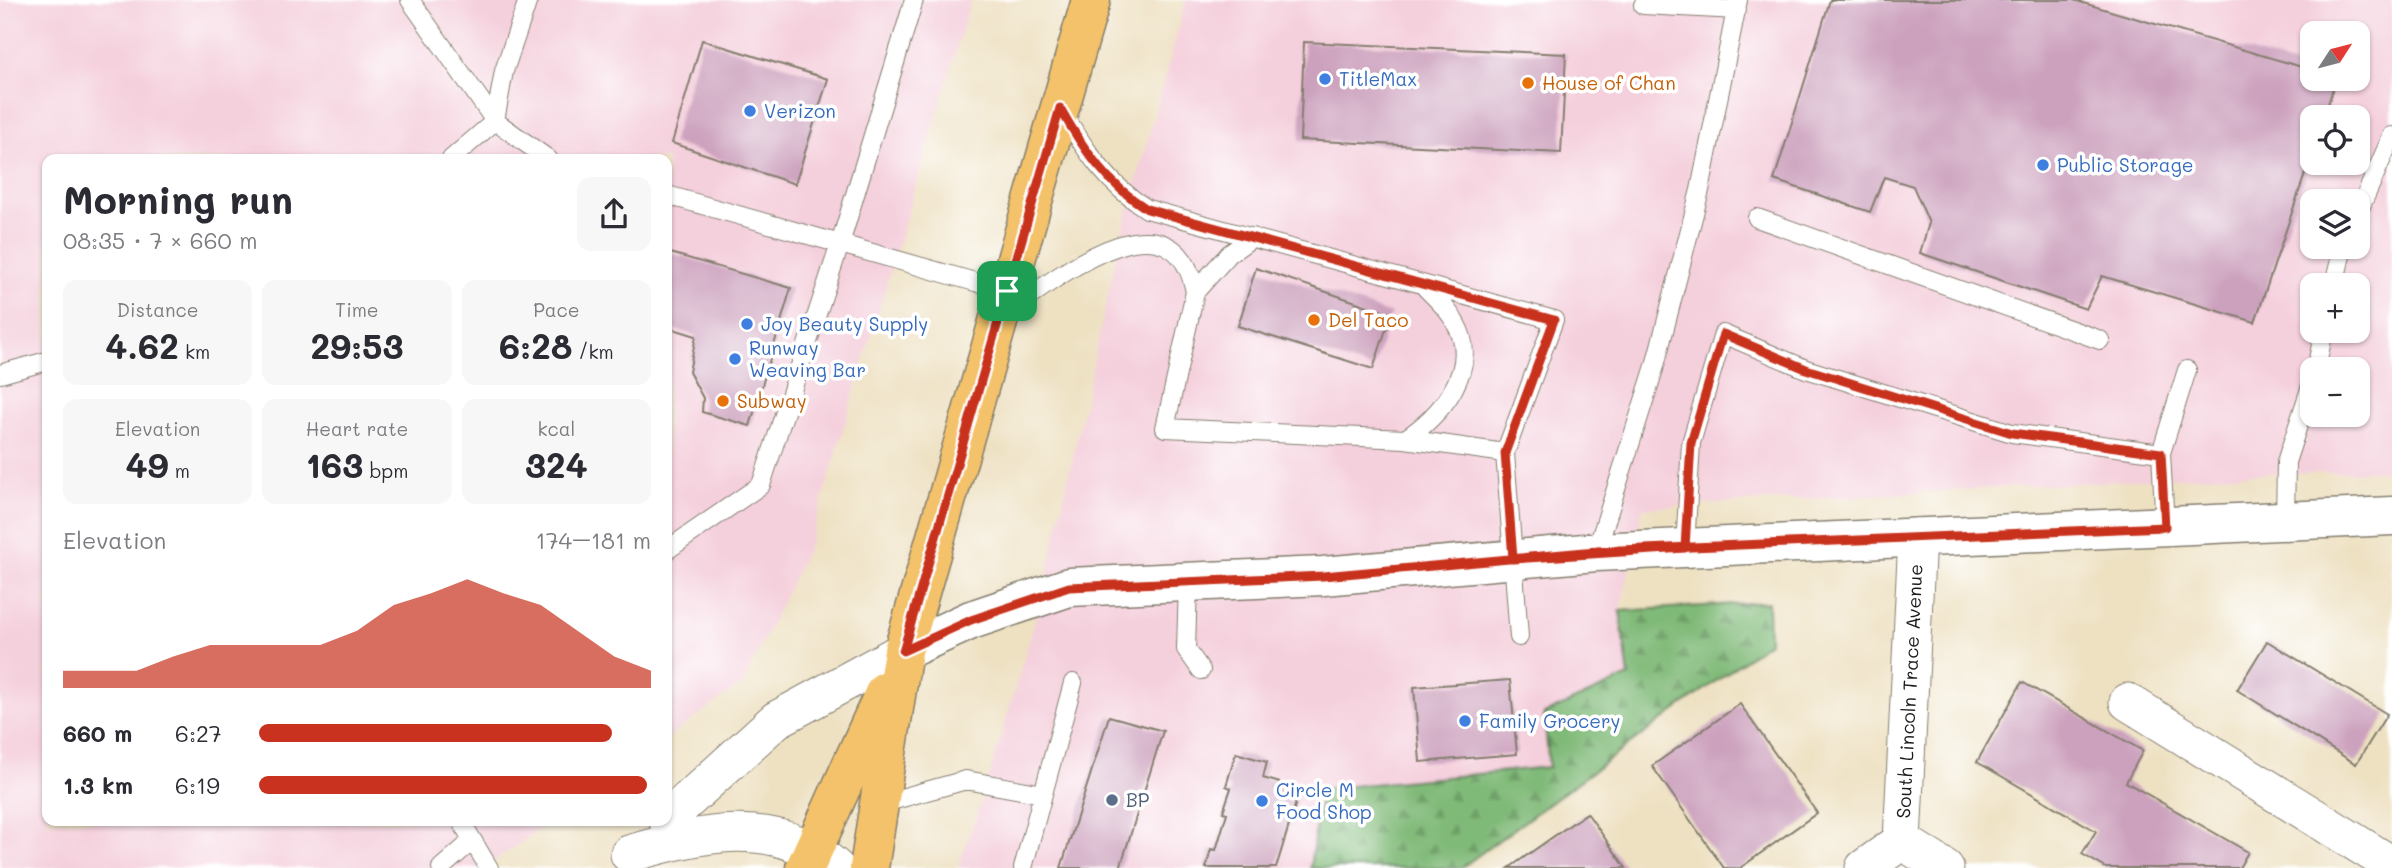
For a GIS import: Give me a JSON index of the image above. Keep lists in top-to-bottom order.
{
  "streets": {
    "street": ["South Lincoln Trace Avenue"]
  },
  "places": [
    "TitleMax",
    "House of Chan",
    "Verizon",
    "Public Storage",
    "Del Taco",
    "Joy Beauty Supply",
    "Runway Weaving Bar",
    "Subway",
    "Family Grocery",
    "BP",
    "Circle M Food Shop"
  ],
  "north": "top right",
  "page": {
    "map_buttons": ["+", "−"],
    "heading": ["Morning run", "08:35 · 7 × 660 m"],
    "stats": [
      ["Distance", "4.62 km"],
      ["Time", "29:53"],
      ["Pace", "6:28 /km"],
      ["Elevation", "49 m"],
      ["Heart rate", "163 bpm"],
      ["kcal", "324"]
    ],
    "chart": ["Elevation", "174–181 m"],
    "list": [
      {
        "name": "660 m",
        "note": "6:27"
      },
      {
        "name": "1.3 km",
        "note": "6:19"
      }
    ]
  }
}
